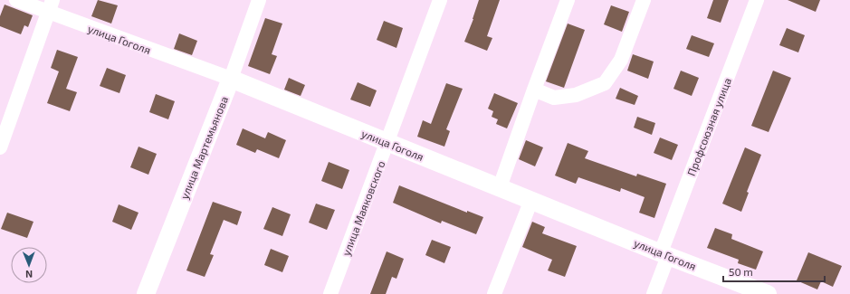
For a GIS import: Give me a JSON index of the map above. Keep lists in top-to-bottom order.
{
  "streets": {
    "main road": ["улица Гоголя", "улица Мартемьянова"],
    "street": ["Профсоюзная улица", "улица Маяковского"]
  },
  "crossings": [
    ["улица Гоголя", "Профсоюзная улица"],
    ["улица Гоголя", "улица Мартемьянова"],
    ["улица Гоголя", "улица Маяковского"]
  ],
  "scale_bar": "50 m",
  "north": "bottom"
}
